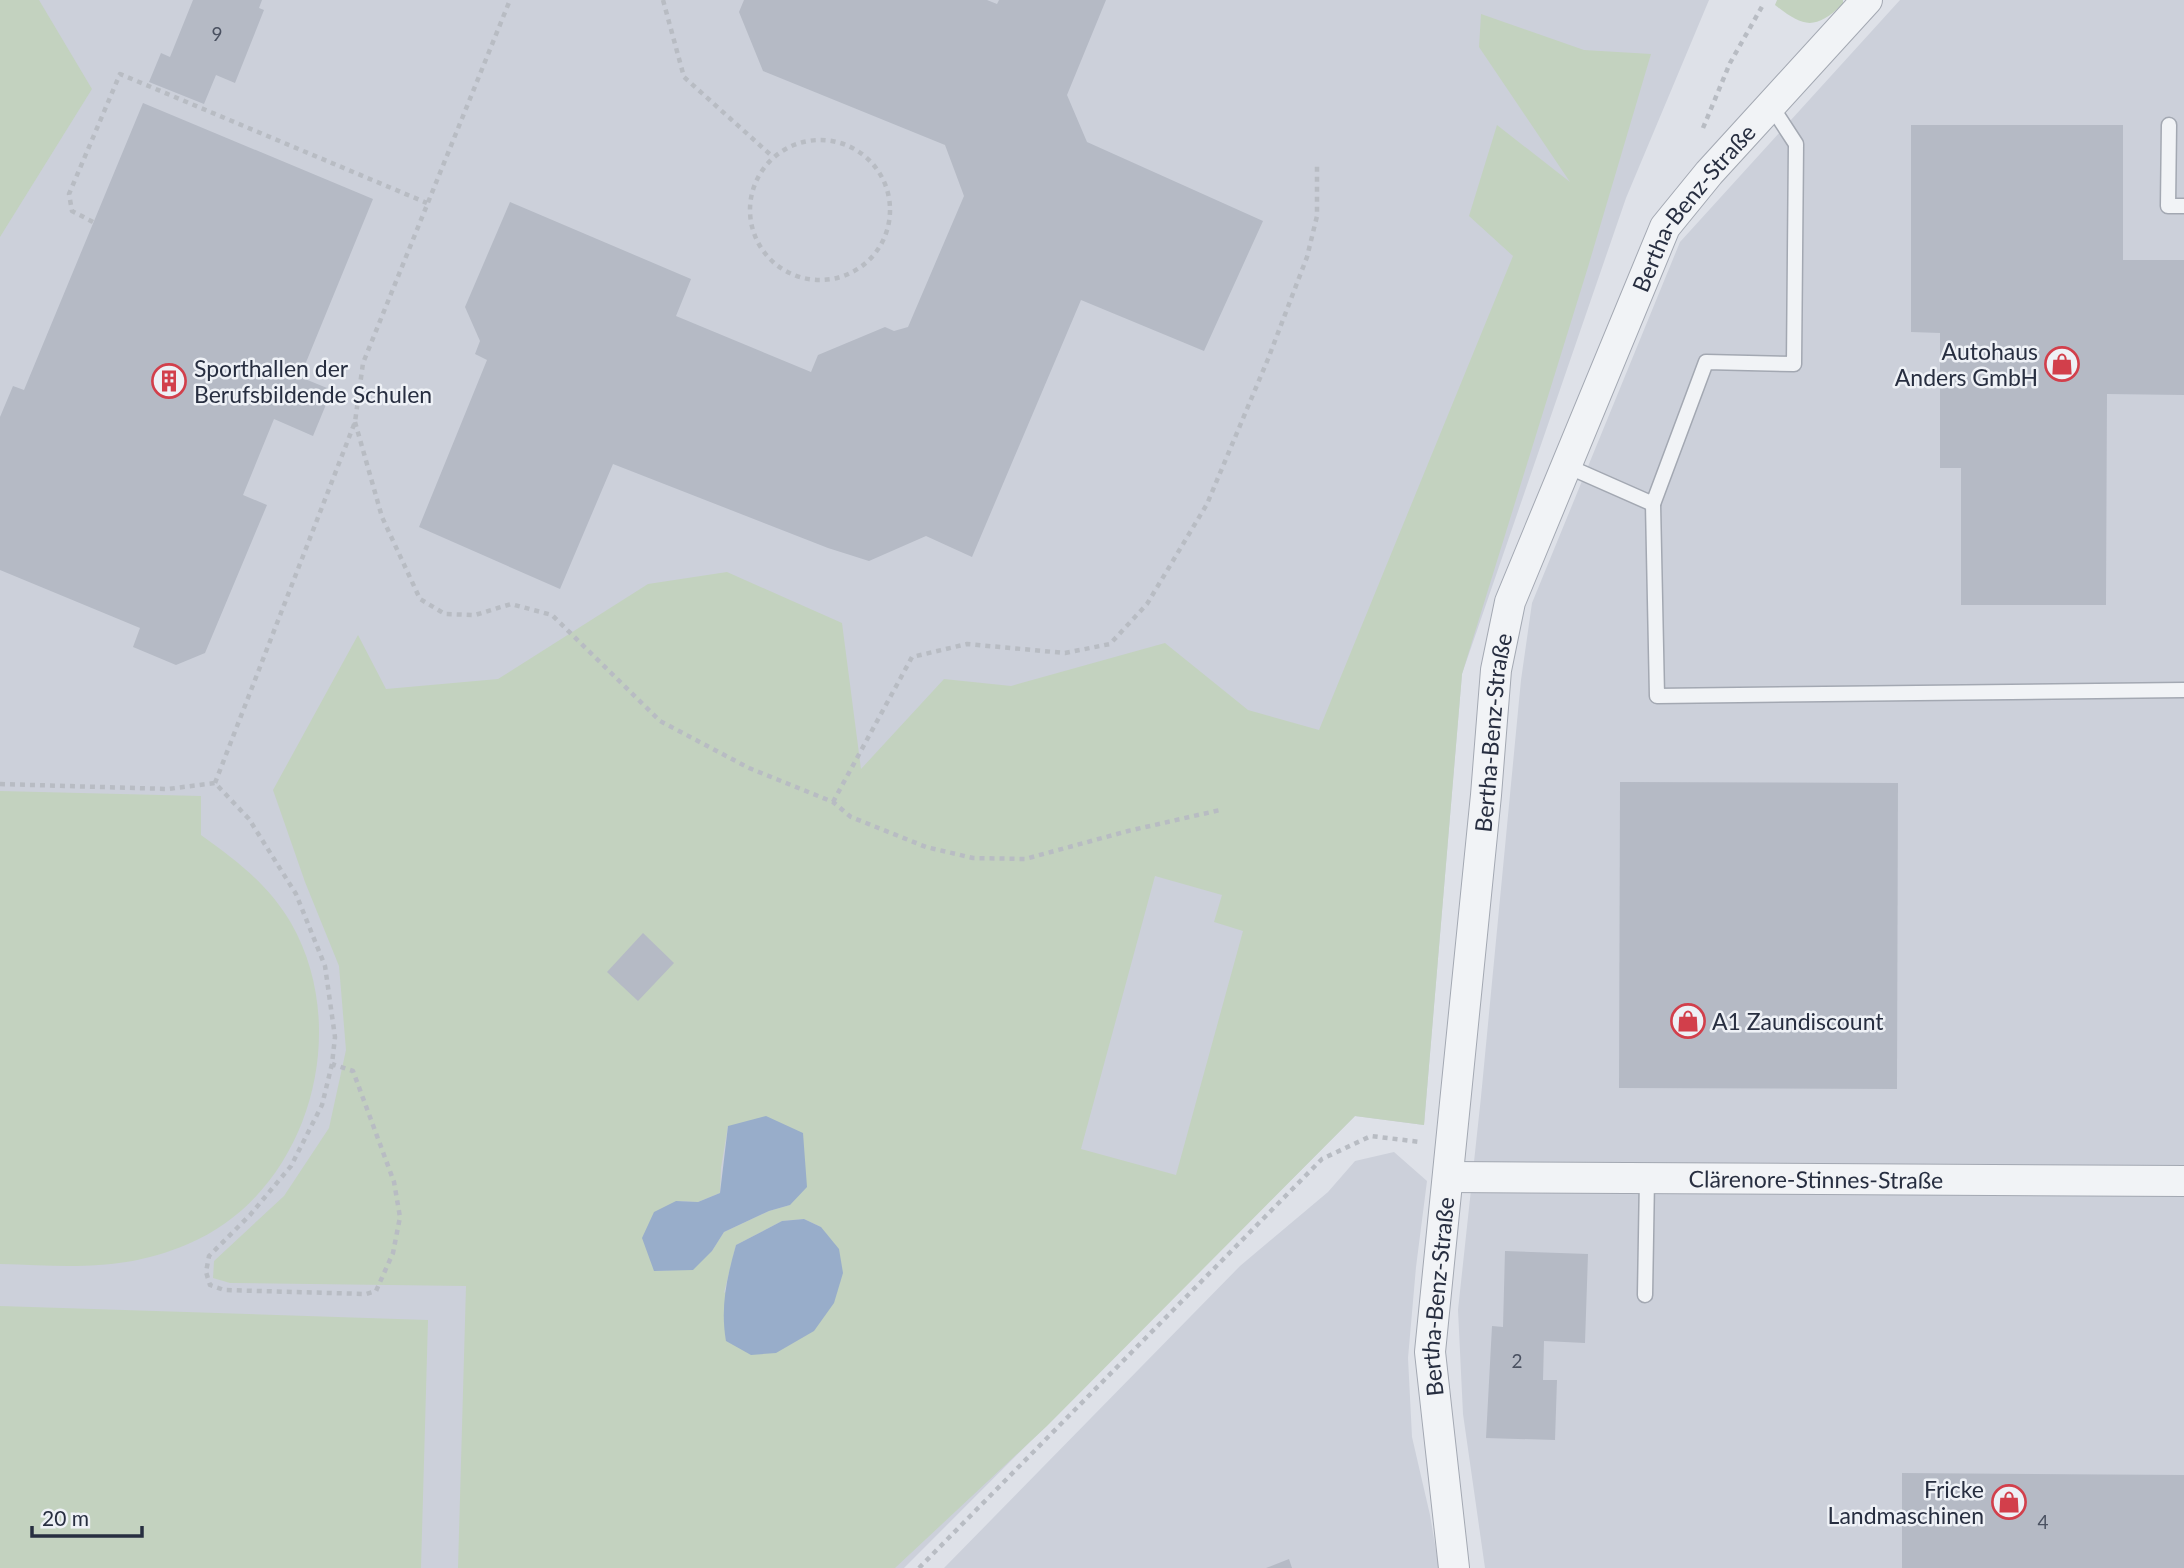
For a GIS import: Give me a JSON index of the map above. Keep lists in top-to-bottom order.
{
  "streets": {
    "street": ["Bertha-Benz-Straße", "Clärenore-Stinnes-Straße"]
  },
  "crossings": [
    ["Bertha-Benz-Straße", "Clärenore-Stinnes-Straße"]
  ],
  "places": {
    "shop": ["Autohaus Anders GmbH", "A1 Zaundiscount", "Fricke Landmaschinen"],
    "building": ["Sporthallen der Berufsbildende Schulen"]
  },
  "house_numbers": ["9", "2", "4"],
  "scale_bar": "20 m"
}
